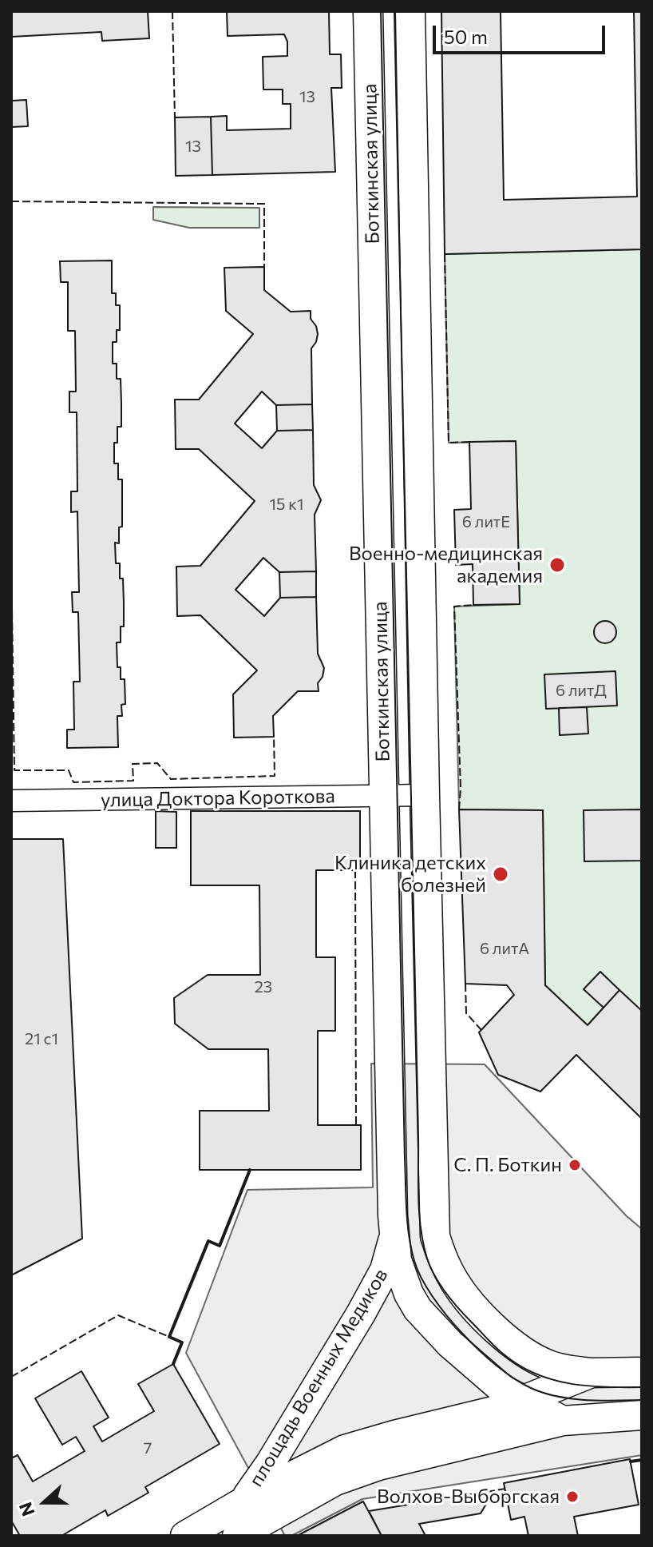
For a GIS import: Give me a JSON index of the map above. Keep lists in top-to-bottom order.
{
  "streets": {
    "main road": ["Боткинская улица", "площадь Военных Медиков"],
    "street": ["улица Доктора Короткова"]
  },
  "crossings": [
    ["Боткинская улица", "улица Доктора Короткова"],
    ["Боткинская улица", "площадь Военных Медиков"]
  ],
  "places": [
    "Военно-медицинская академия",
    "Клиника детских болезней",
    "С. П. Боткин",
    "Волхов-Выборгская"
  ],
  "house_numbers": [
    "13",
    "13",
    "15 к1",
    "6 литЕ",
    "6 литД",
    "6 литА",
    "23",
    "21 с1",
    "7"
  ],
  "scale_bar": "50 m",
  "north": "left"
}
